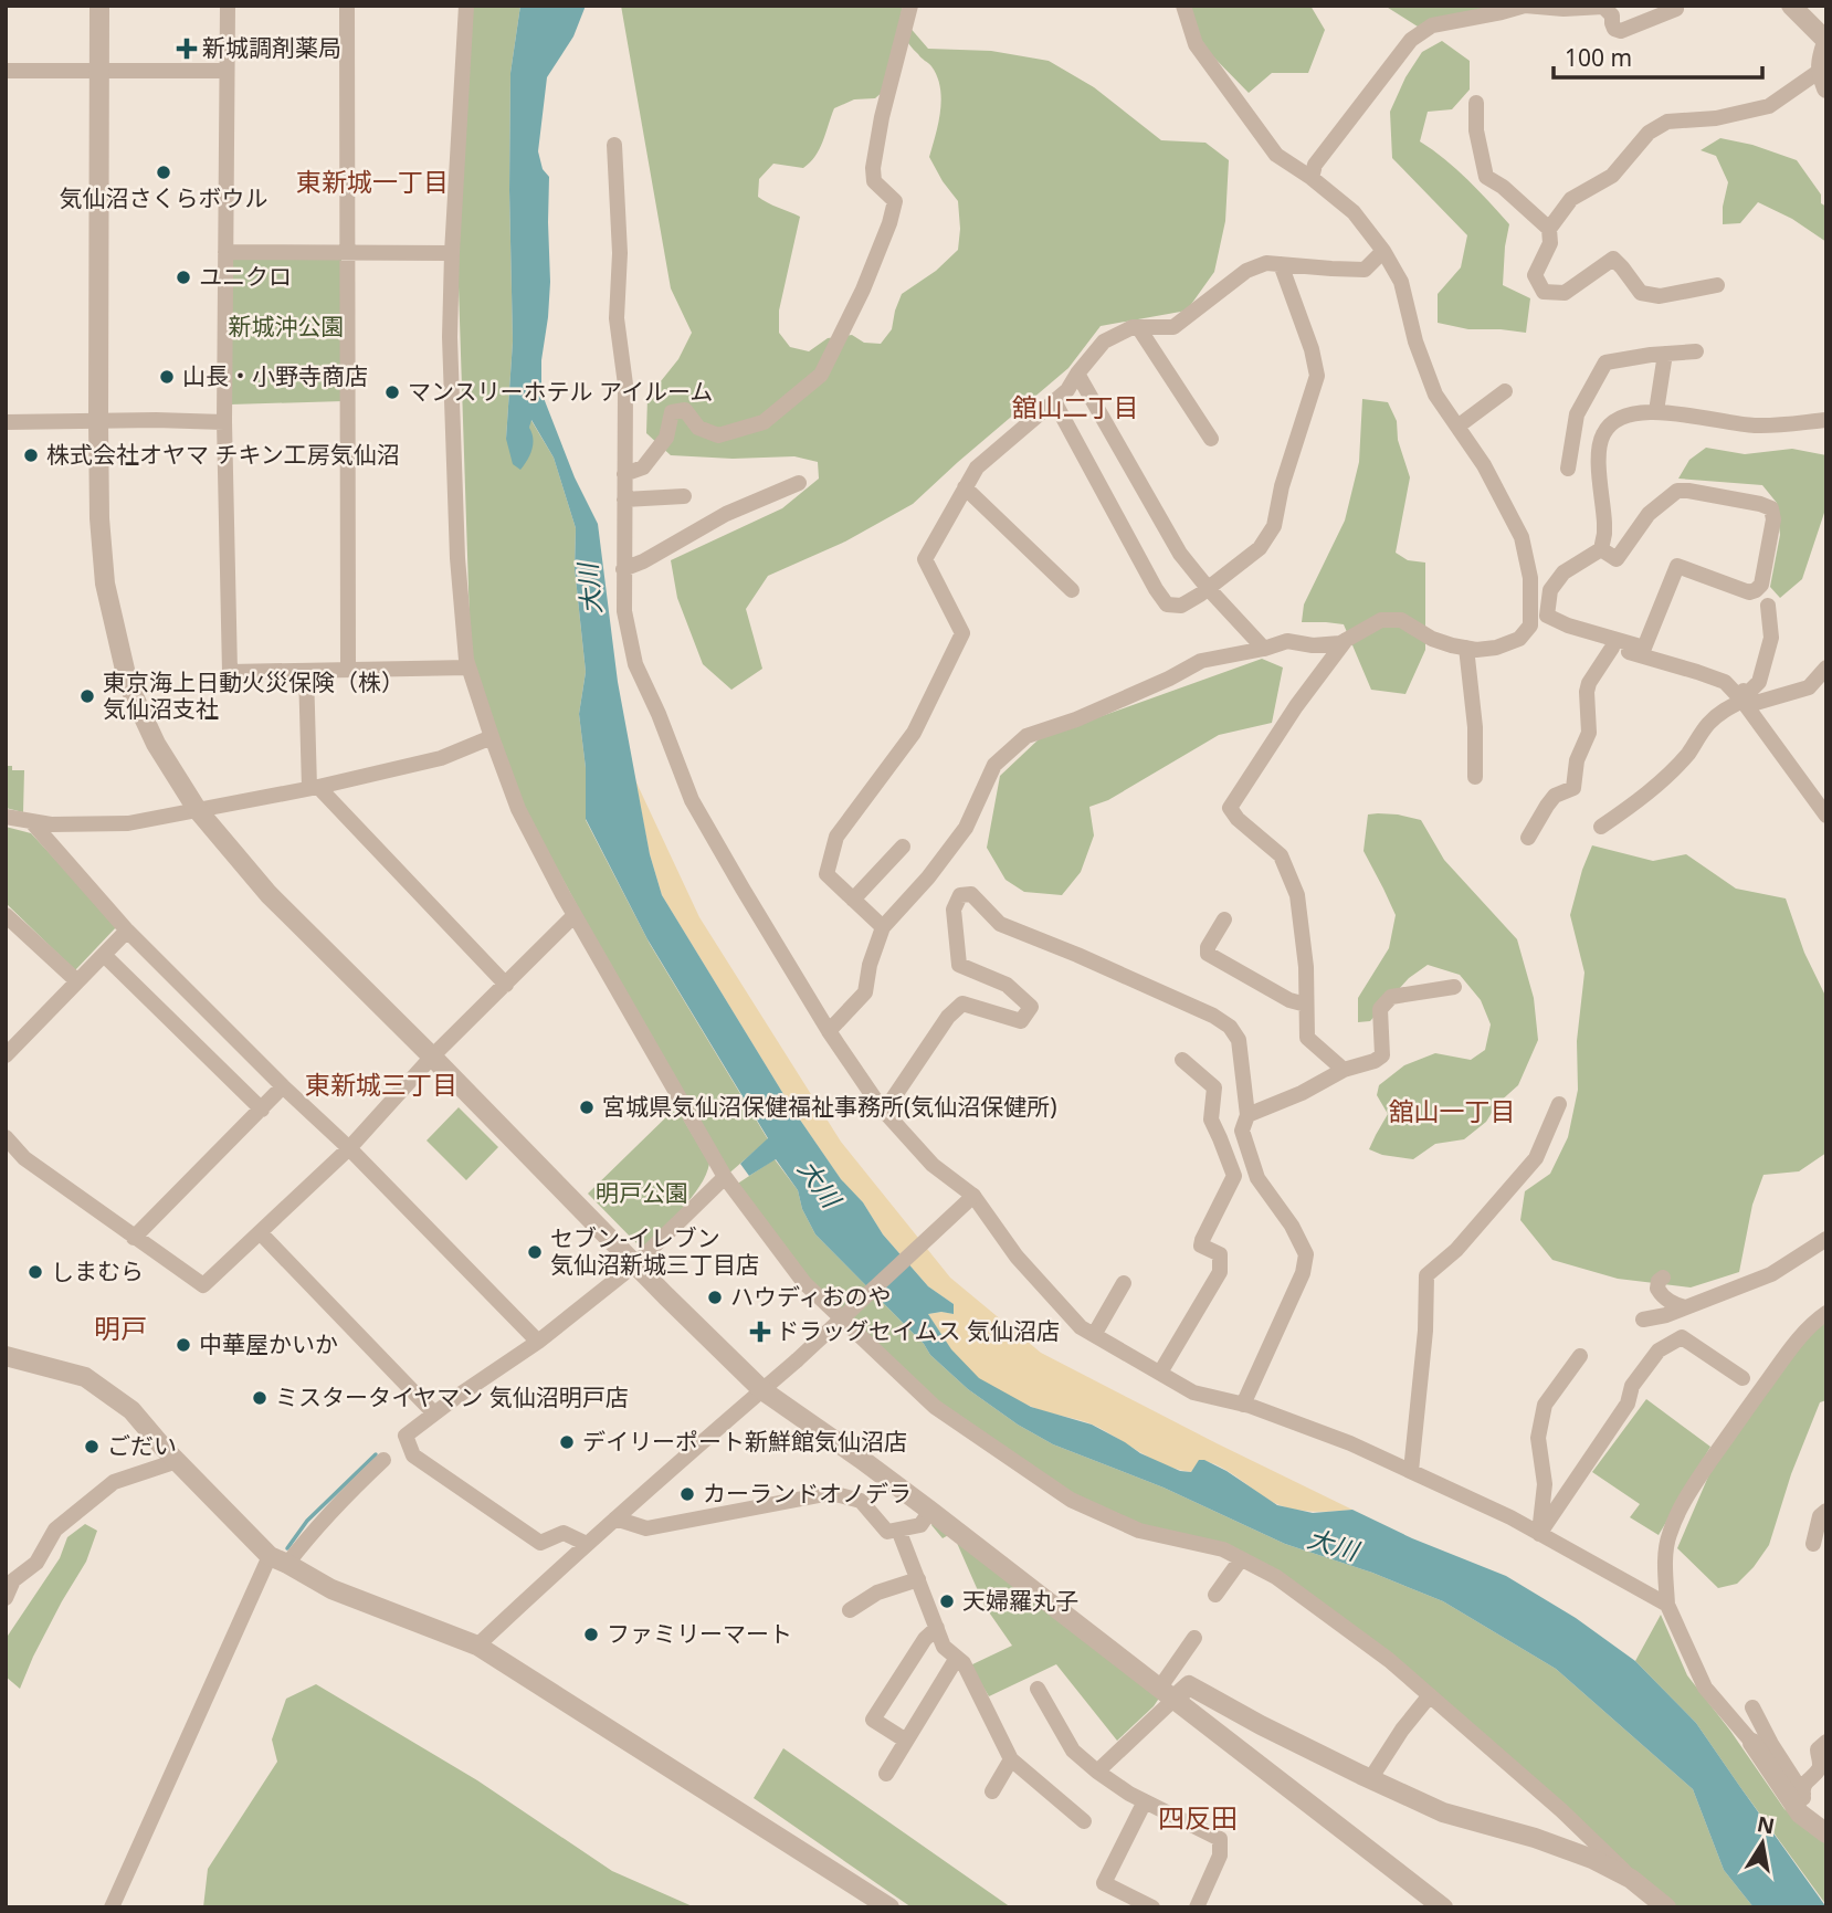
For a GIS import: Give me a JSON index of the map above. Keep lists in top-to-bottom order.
{
  "districts": [
    "東新城一丁目",
    "舘山二丁目",
    "東新城三丁目",
    "舘山一丁目",
    "明戸",
    "四反田"
  ],
  "water": ["大川"],
  "parks": ["新城沖公園", "明戸公園"],
  "places": {
    "health": ["新城調剤薬局", "ドラッグセイムス 気仙沼店"],
    "other": [
      "気仙沼さくらボウル",
      "ユニクロ",
      "山長・小野寺商店",
      "マンスリーホテル アイルーム",
      "株式会社オヤマ チキン工房気仙沼",
      "東京海上日動火災保険（株） 気仙沼支社",
      "宮城県気仙沼保健福祉事務所(気仙沼保健所)",
      "セブン-イレブン 気仙沼新城三丁目店",
      "しまむら",
      "ハウディおのや",
      "中華屋かいか",
      "ミスタータイヤマン 気仙沼明戸店",
      "デイリーポート新鮮館気仙沼店",
      "ごだい",
      "カーランドオノデラ",
      "天婦羅丸子",
      "ファミリーマート"
    ]
  },
  "scale_bar": "100 m",
  "north": "top"
}
